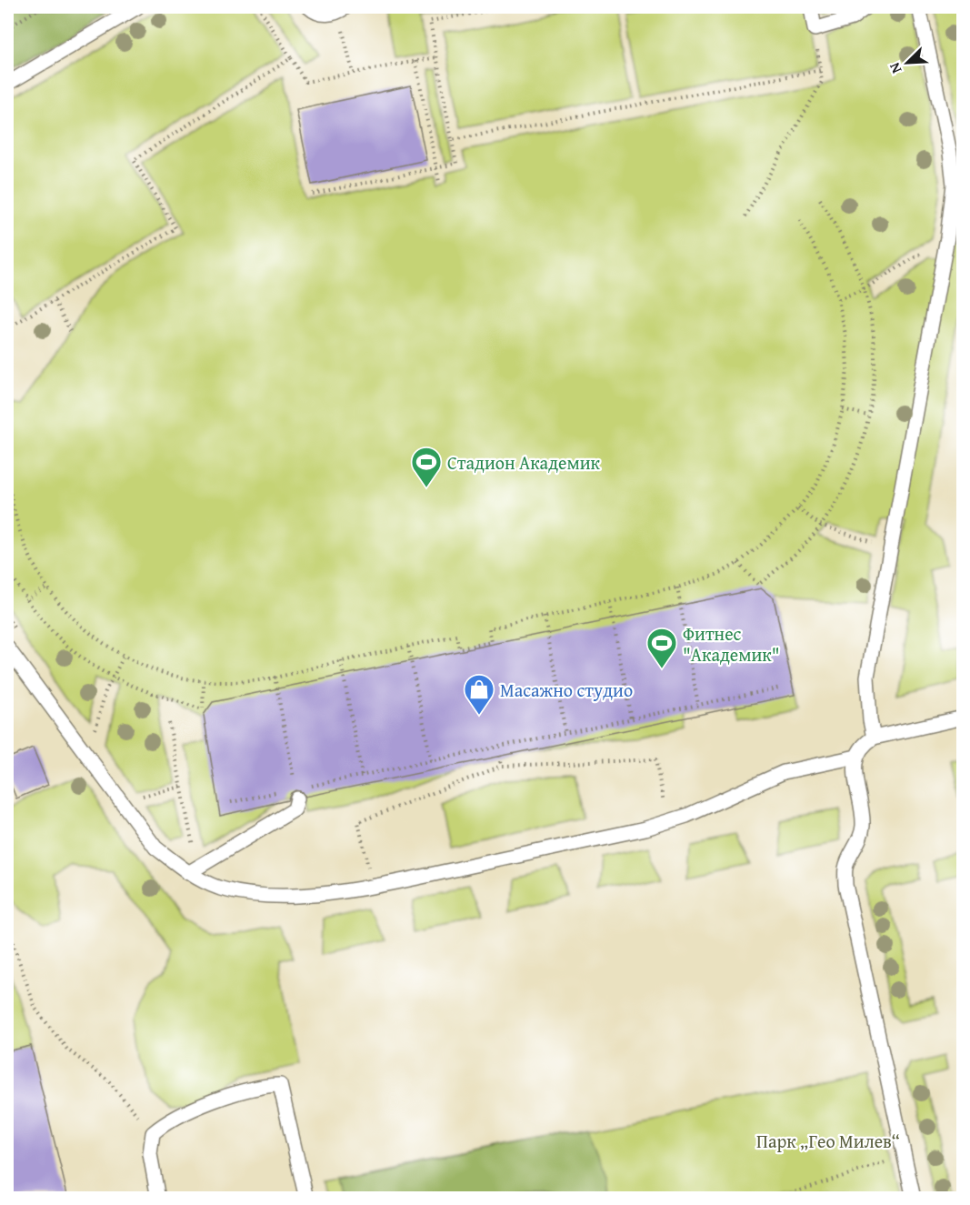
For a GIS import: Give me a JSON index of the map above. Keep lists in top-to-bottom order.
{
  "parks": ["Парк „Гео Милев“"],
  "places": {
    "sports": ["Стадион Академик", "Фитнес \"Академик\""],
    "shop": ["Масажно студио"]
  },
  "north": "bottom left"
}
